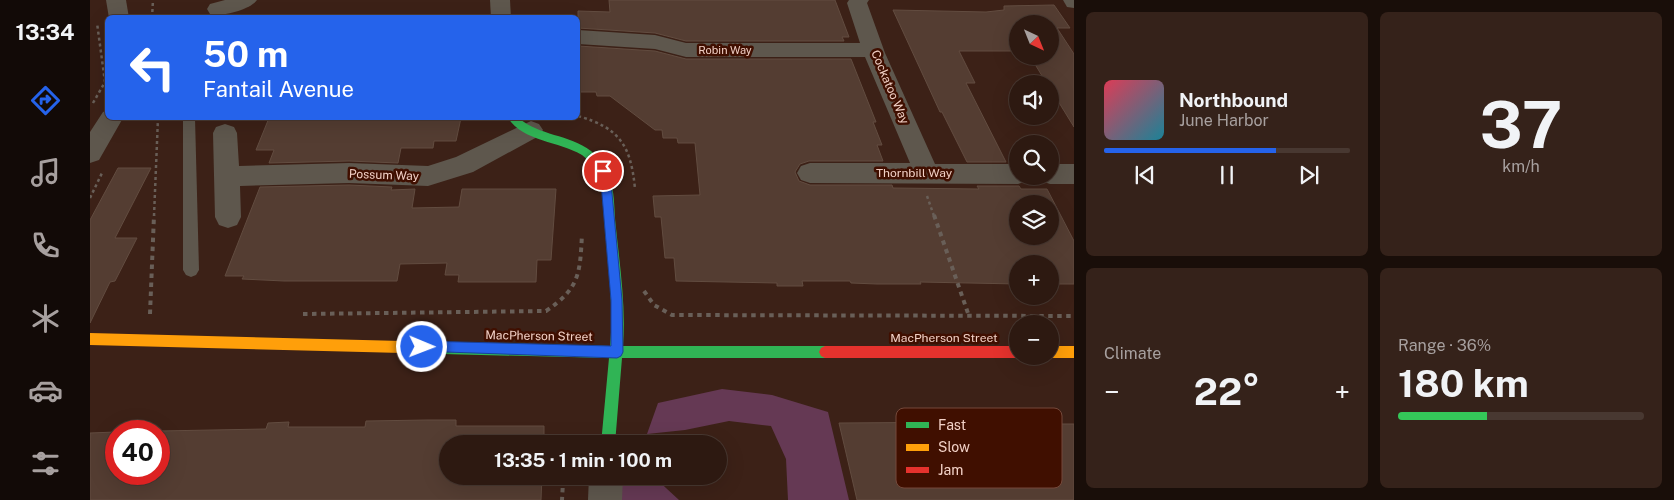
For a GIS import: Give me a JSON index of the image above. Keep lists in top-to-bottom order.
{
  "streets": {
    "street": [
      "Robin Way",
      "Cockatoo Way",
      "Thornbill Way",
      "Possum Way",
      "MacPherson Street"
    ]
  },
  "crossings": [
    ["Robin Way", "Cockatoo Way"],
    ["Cockatoo Way", "Thornbill Way"]
  ],
  "legend": ["Fast", "Slow", "Jam"],
  "north": "bottom right",
  "page": {
    "tabs": "13:34",
    "tile": [
      ["37", "km/h"],
      "Climate",
      ["Range · 36%", "180 km"]
    ],
    "map_buttons": ["+", "−"],
    "turn": ["50 m", "Fantail Avenue"],
    "song": ["Northbound", "June Harbor"],
    "heat": ["−", "22°", "+"],
    "limit": "40",
    "trip": "13:35 · 1 min · 100 m"
  }
}
